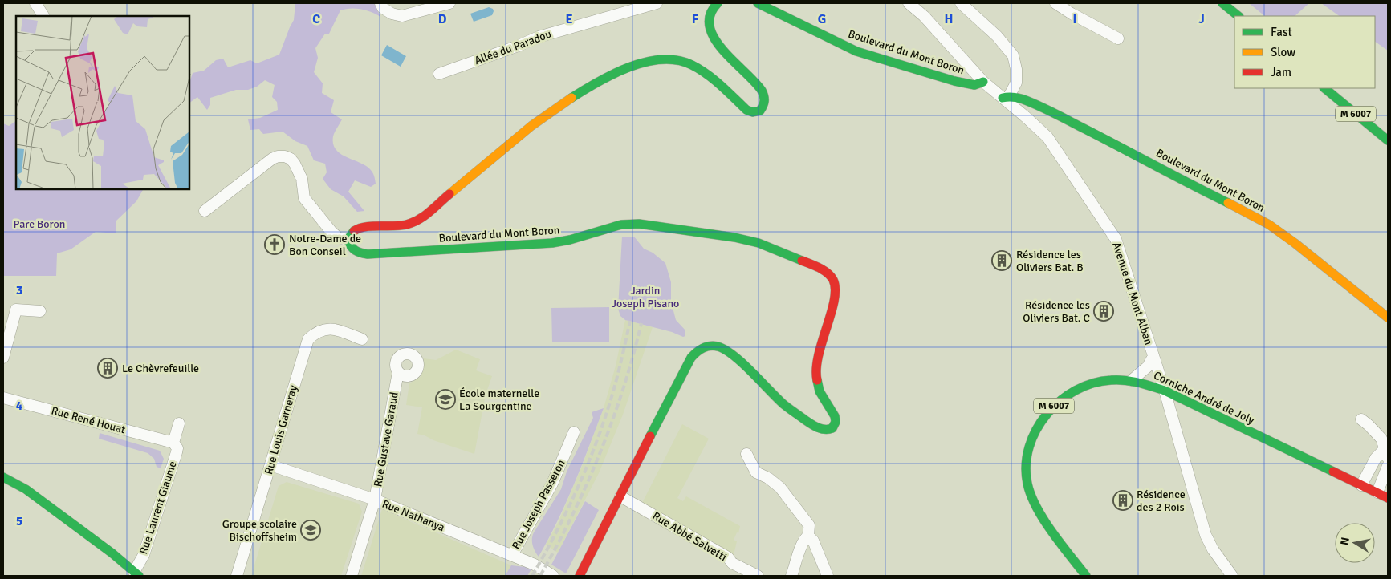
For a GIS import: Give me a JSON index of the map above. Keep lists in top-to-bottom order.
{
  "streets": {
    "street": [
      "Allée du Paradou",
      "Boulevard du Mont Boron",
      "M 6007",
      "Avenue du Mont Alban",
      "Corniche André de Joly",
      "Rue René Houat",
      "Rue Louis Garneray",
      "Rue Gustave Garaud",
      "Rue Joseph Passeron",
      "Rue Laurent Giaume",
      "Rue Nathanya",
      "Rue Abbé Salvetti"
    ]
  },
  "crossings": [
    ["Boulevard du Mont Boron", "Avenue du Mont Alban"],
    ["Boulevard du Mont Boron", "Rue Abbé Salvetti"],
    ["Avenue du Mont Alban", "Corniche André de Joly"],
    ["Rue René Houat", "Rue Laurent Giaume"],
    ["Rue Louis Garneray", "Rue Nathanya"],
    ["Rue Gustave Garaud", "Rue Nathanya"],
    ["Rue Joseph Passeron", "Rue Nathanya"]
  ],
  "parks": ["Parc Boron", "Jardin Joseph Pisano"],
  "places": {
    "church": ["Notre-Dame de Bon Conseil"],
    "building": [
      "Résidence les Oliviers Bat. B",
      "Résidence les Oliviers Bat. C",
      "Le Chèvrefeuille",
      "Résidence des 2 Rois"
    ],
    "school or university": ["École maternelle La Sourgentine", "Groupe scolaire Bischoffsheim"]
  },
  "legend": ["Fast", "Slow", "Jam"],
  "north": "left",
  "grid": {
    "columns": [
      "C",
      "D",
      "E",
      "F",
      "G",
      "H",
      "I",
      "J"
    ],
    "rows": ["3", "4", "5"]
  }
}
